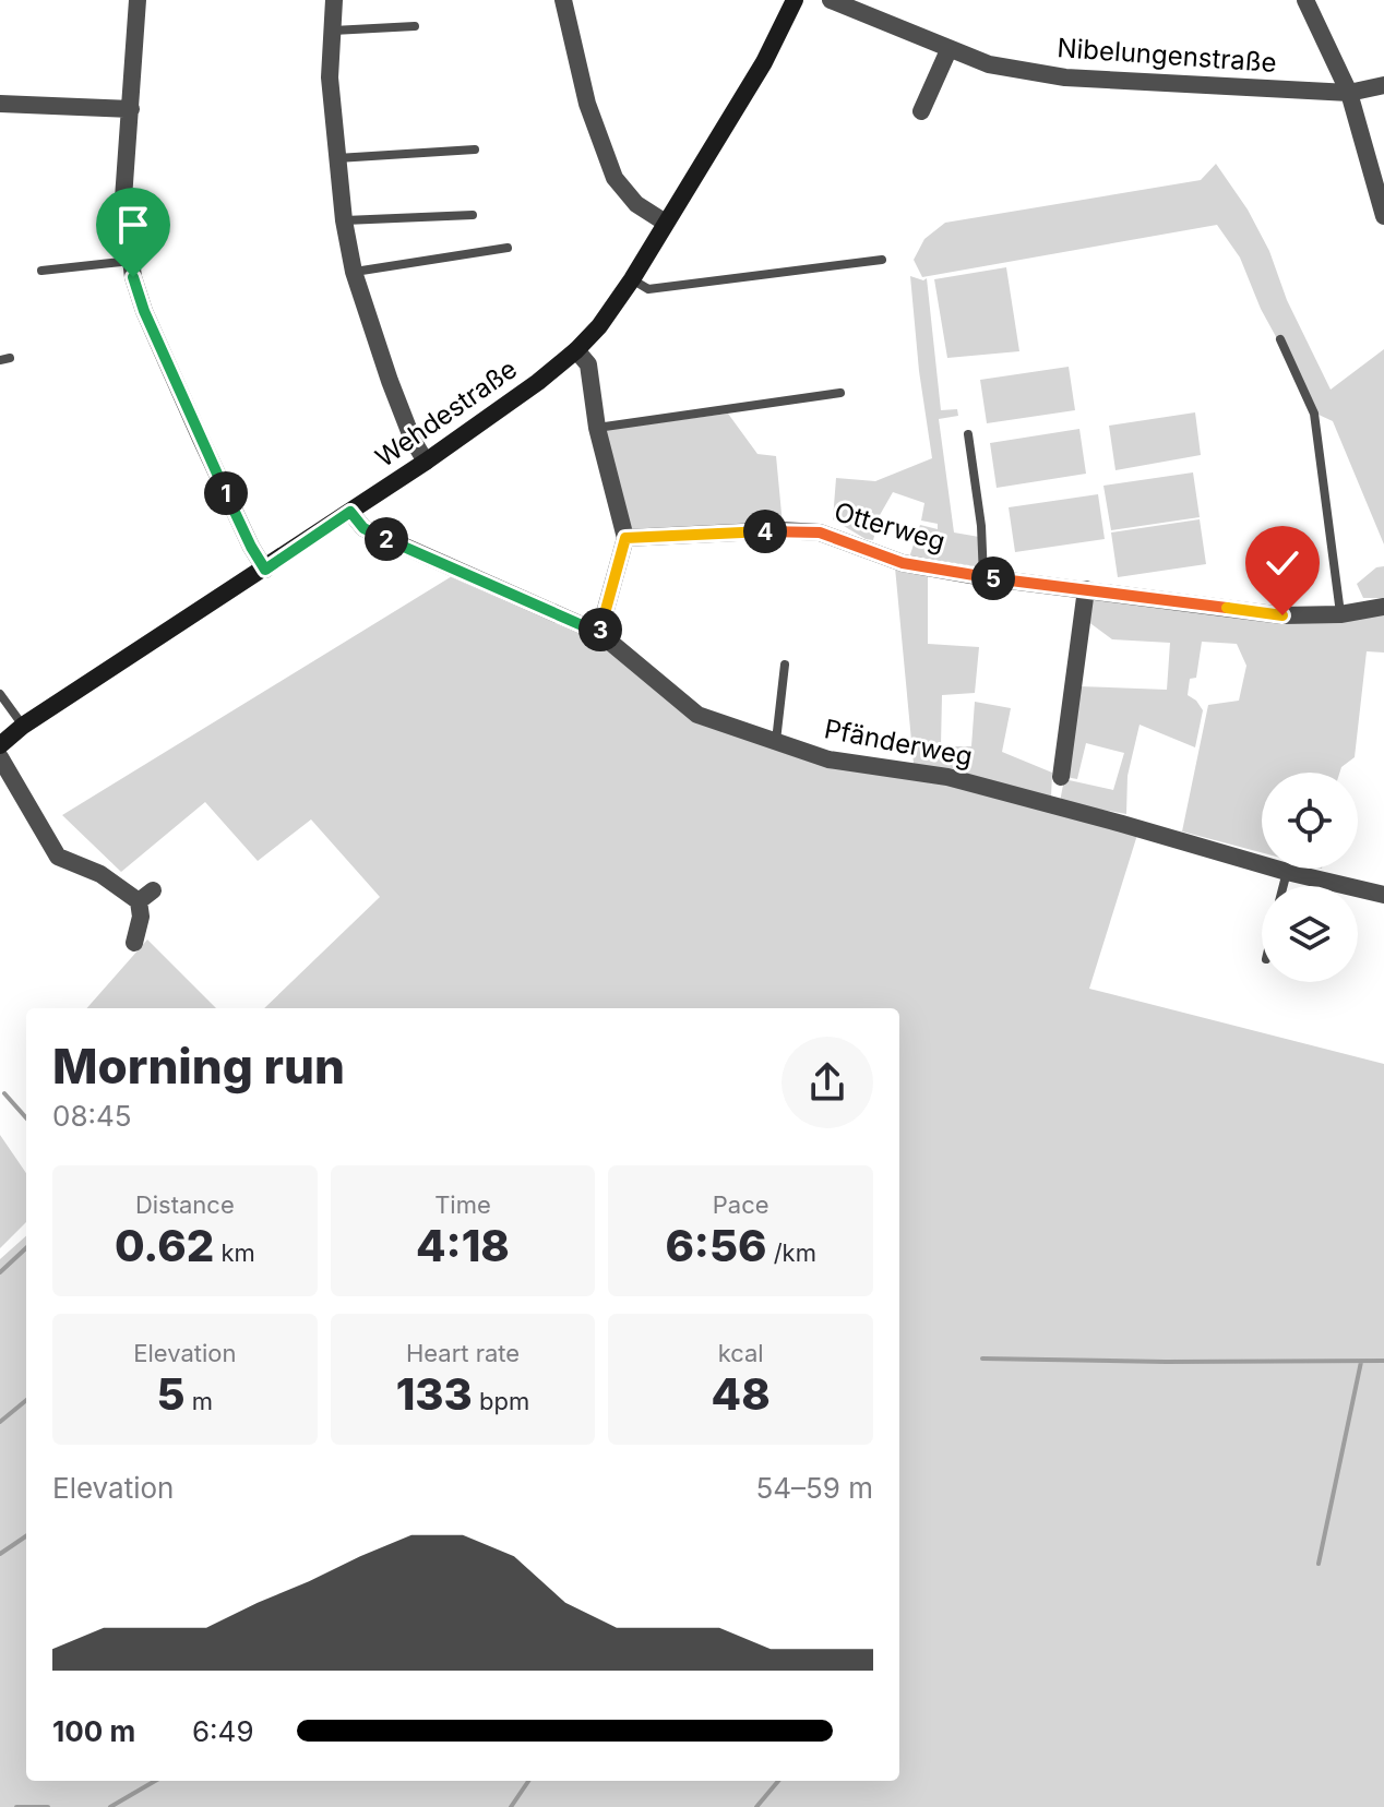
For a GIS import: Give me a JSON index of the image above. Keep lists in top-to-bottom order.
{
  "streets": {
    "street": [
      "Nibelungenstraße",
      "Wehdestraße",
      "Otterweg",
      "Pfänderweg"
    ]
  },
  "crossings": [
    ["Wehdestraße", "Pfänderweg"]
  ],
  "page": {
    "pins": [
      "1",
      "4",
      "2",
      "5",
      "3"
    ],
    "heading": ["Morning run", "08:45"],
    "stats": [
      ["Distance", "0.62 km"],
      ["Time", "4:18"],
      ["Pace", "6:56 /km"],
      ["Elevation", "5 m"],
      ["Heart rate", "133 bpm"],
      ["kcal", "48"]
    ],
    "chart": ["Elevation", "54–59 m"],
    "list": [
      {
        "name": "100 m",
        "note": "6:49"
      }
    ]
  }
}
